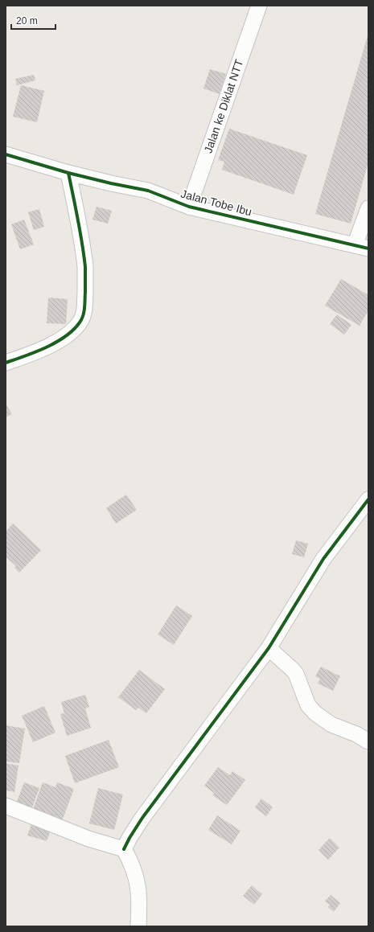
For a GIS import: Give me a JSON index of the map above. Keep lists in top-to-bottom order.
{
  "streets": {
    "street": ["Jalan ke Diklat NTT", "Jalan Tobe Ibu"]
  },
  "crossings": [
    ["Jalan ke Diklat NTT", "Jalan Tobe Ibu"]
  ],
  "scale_bar": "20 m"
}
